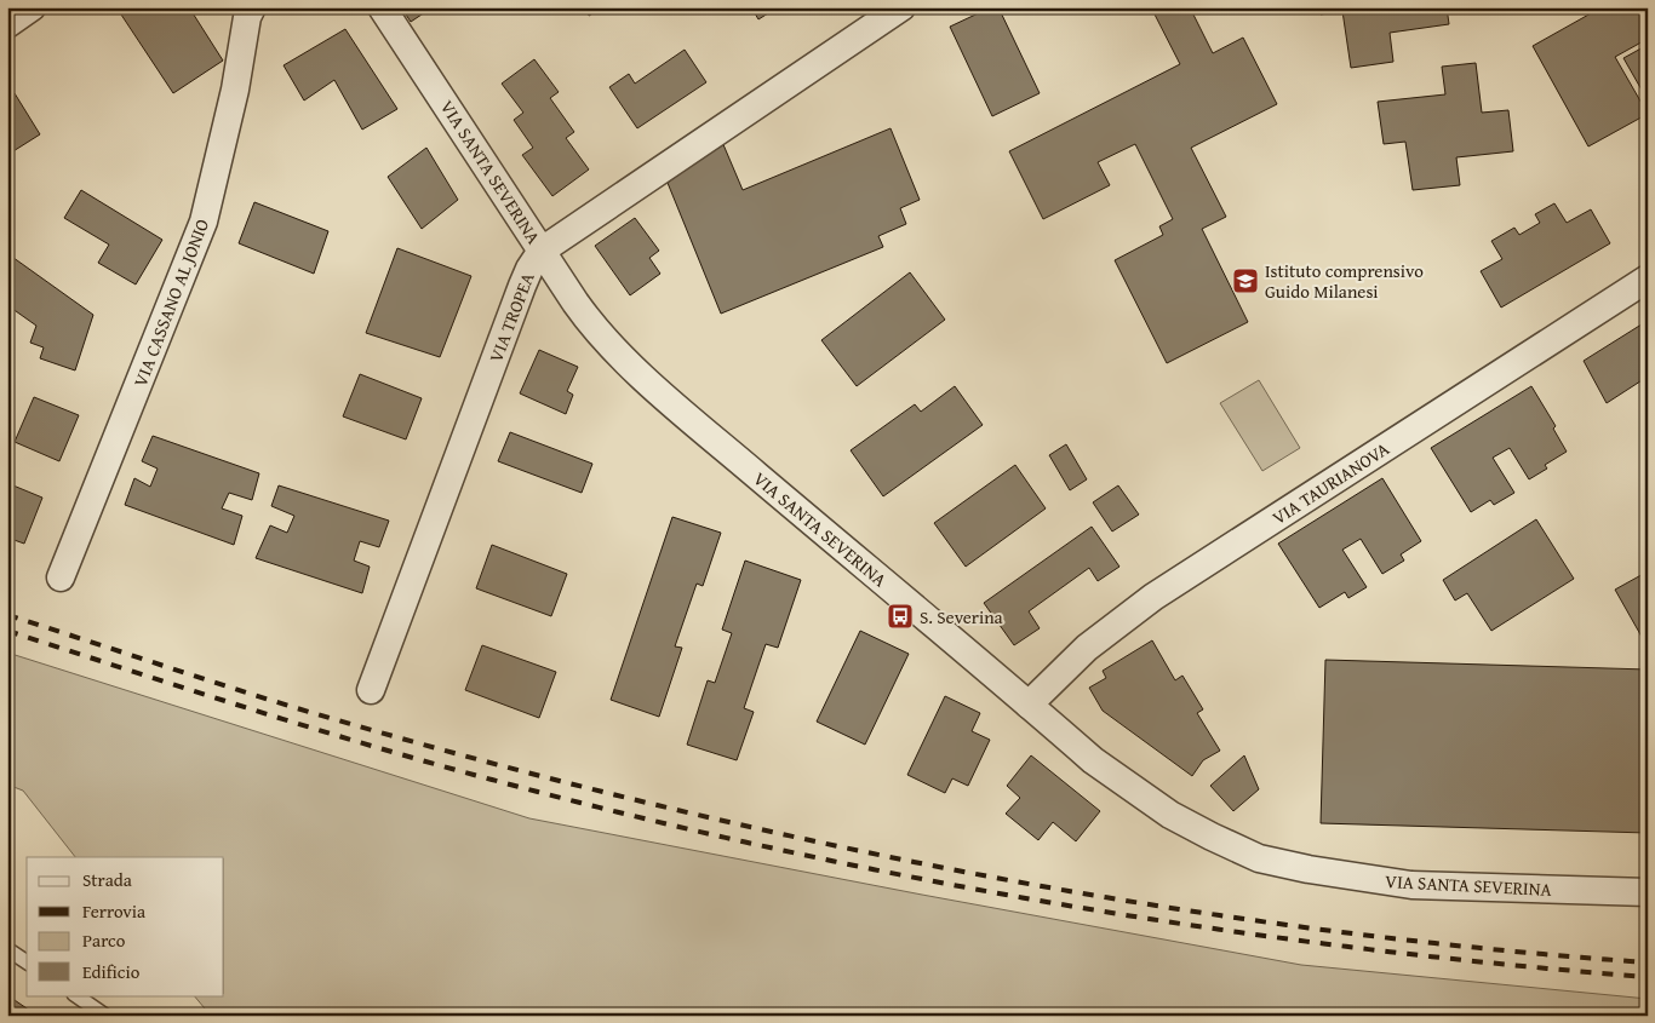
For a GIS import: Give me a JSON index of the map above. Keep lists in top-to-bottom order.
{
  "streets": {
    "street": [
      "VIA SANTA SEVERINA",
      "VIA CASSANO AL JONIO",
      "VIA TROPEA",
      "VIA TAURIANOVA"
    ]
  },
  "crossings": [
    ["VIA SANTA SEVERINA", "VIA TROPEA"],
    ["VIA SANTA SEVERINA", "VIA TAURIANOVA"]
  ],
  "places": {
    "school or university": ["Istituto comprensivo Guido Milanesi"],
    "bus stop": ["S. Severina"]
  },
  "legend": [
    "Strada",
    "Ferrovia",
    "Parco",
    "Edificio"
  ]
}
